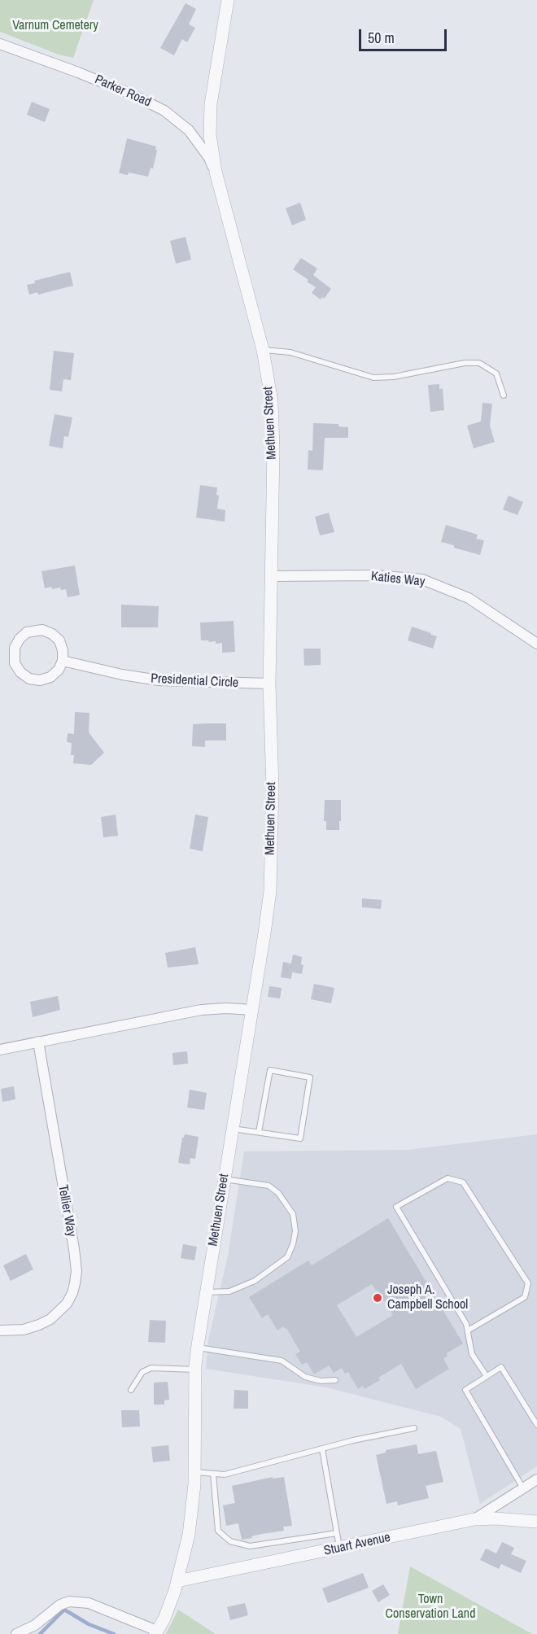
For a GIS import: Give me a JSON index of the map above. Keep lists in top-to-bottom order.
{
  "streets": {
    "street": [
      "Parker Road",
      "Methuen Street",
      "Katies Way",
      "Presidential Circle",
      "Tellier Way",
      "Stuart Avenue"
    ]
  },
  "crossings": [
    ["Parker Road", "Methuen Street"],
    ["Methuen Street", "Katies Way"],
    ["Methuen Street", "Presidential Circle"],
    ["Methuen Street", "Stuart Avenue"]
  ],
  "parks": ["Varnum Cemetery", "Town Conservation Land"],
  "places": ["Joseph A. Campbell School"],
  "scale_bar": "50 m"
}
